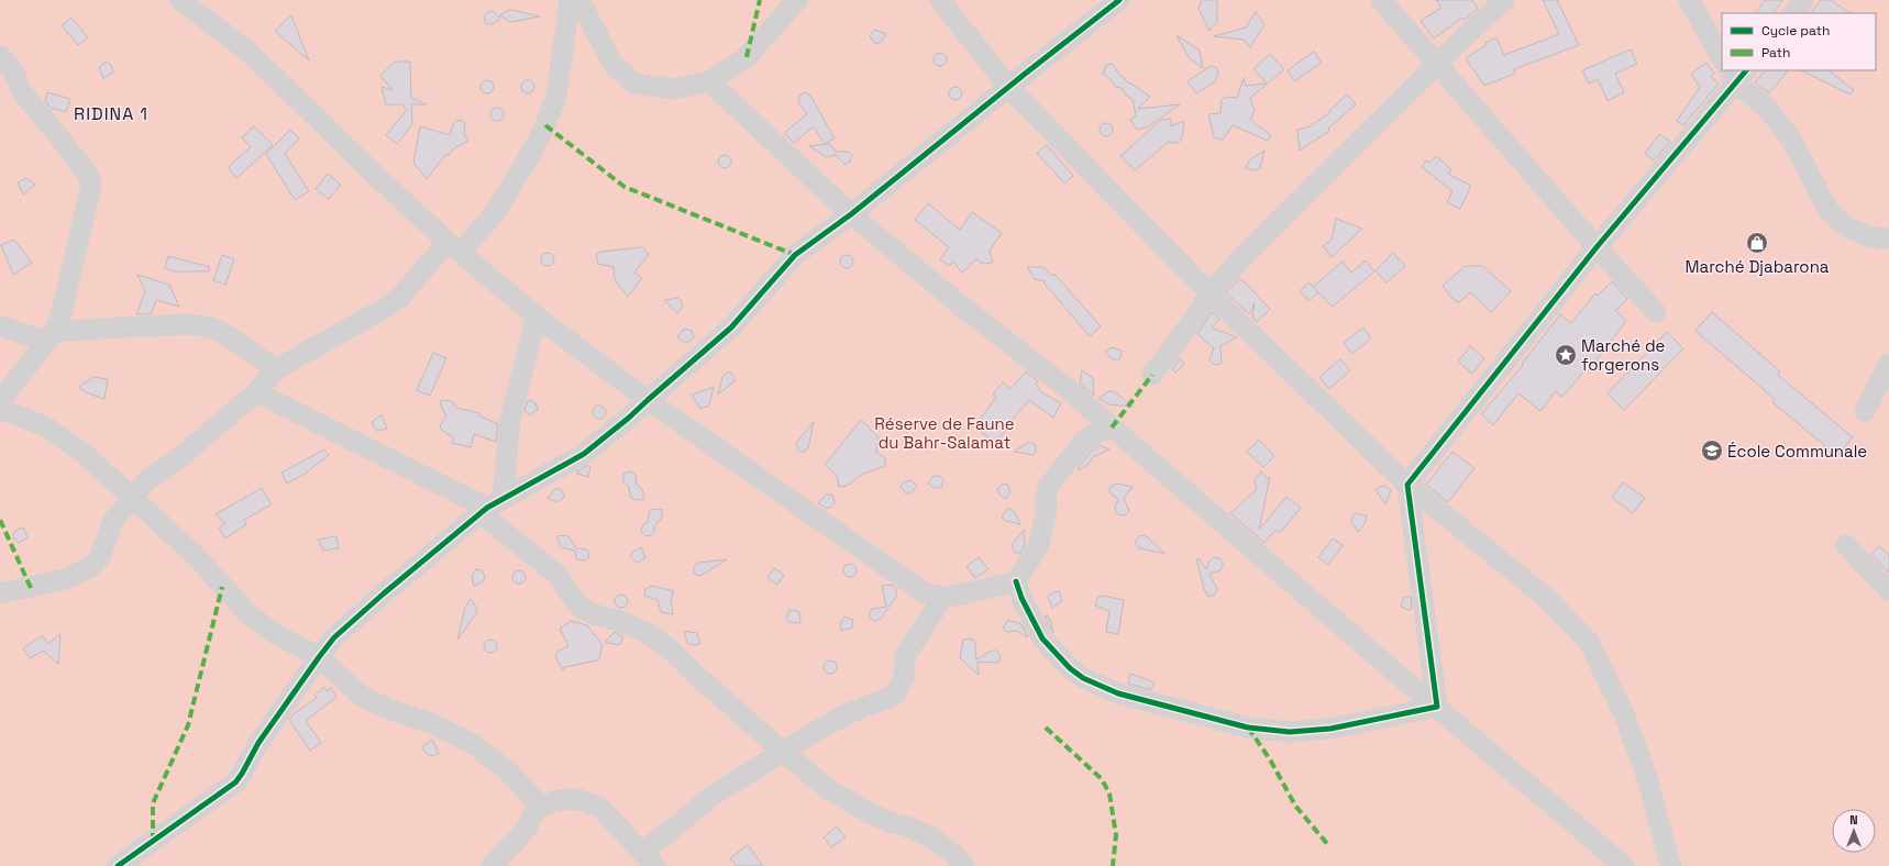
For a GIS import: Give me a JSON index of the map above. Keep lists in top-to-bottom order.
{
  "districts": ["RIDINA 1"],
  "parks": ["Réserve de Faune du Bahr-Salamat"],
  "places": {
    "shop": ["Marché Djabarona"],
    "place": ["Marché de forgerons"],
    "school or university": ["École Communale"]
  },
  "legend": ["Cycle path", "Path"],
  "north": "top"
}
